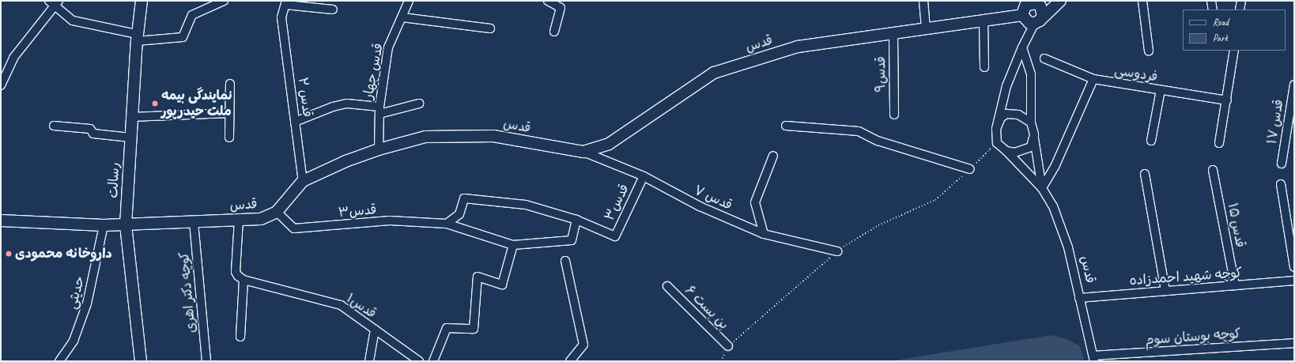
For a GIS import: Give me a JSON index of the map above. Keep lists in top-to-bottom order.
{
  "streets": {
    "street": [
      "قدس",
      "قدس چهار",
      "فردوسی",
      "قدس۹",
      "قدس ۲",
      "قدس ۱۷",
      "رسالت",
      "قدس ۷",
      "قدس۳",
      "قدس ۱۵",
      "کوچه شهید احمدزاده",
      "حدیثی",
      "کوچه دکتر اهری",
      "قدس۱",
      "بن بست ۶",
      "کوچه بوستان سوم"
    ]
  },
  "crossings": [
    ["قدس", "قدس چهار"],
    ["قدس", "قدس۹"],
    ["قدس", "قدس ۲"],
    ["قدس", "رسالت"],
    ["قدس", "قدس ۷"],
    ["قدس", "قدس۳"],
    ["قدس", "کوچه شهید احمدزاده"],
    ["قدس", "حدیثی"],
    ["قدس", "کوچه دکتر اهری"],
    ["قدس", "کوچه بوستان سوم"],
    ["قدس ۷", "قدس۳"],
    ["قدس ۱۵", "کوچه شهید احمدزاده"]
  ],
  "places": ["نمایندگی بیمه ملت حیدرپور", "داروخانه محمودی"],
  "legend": ["Road", "Park"]
}
